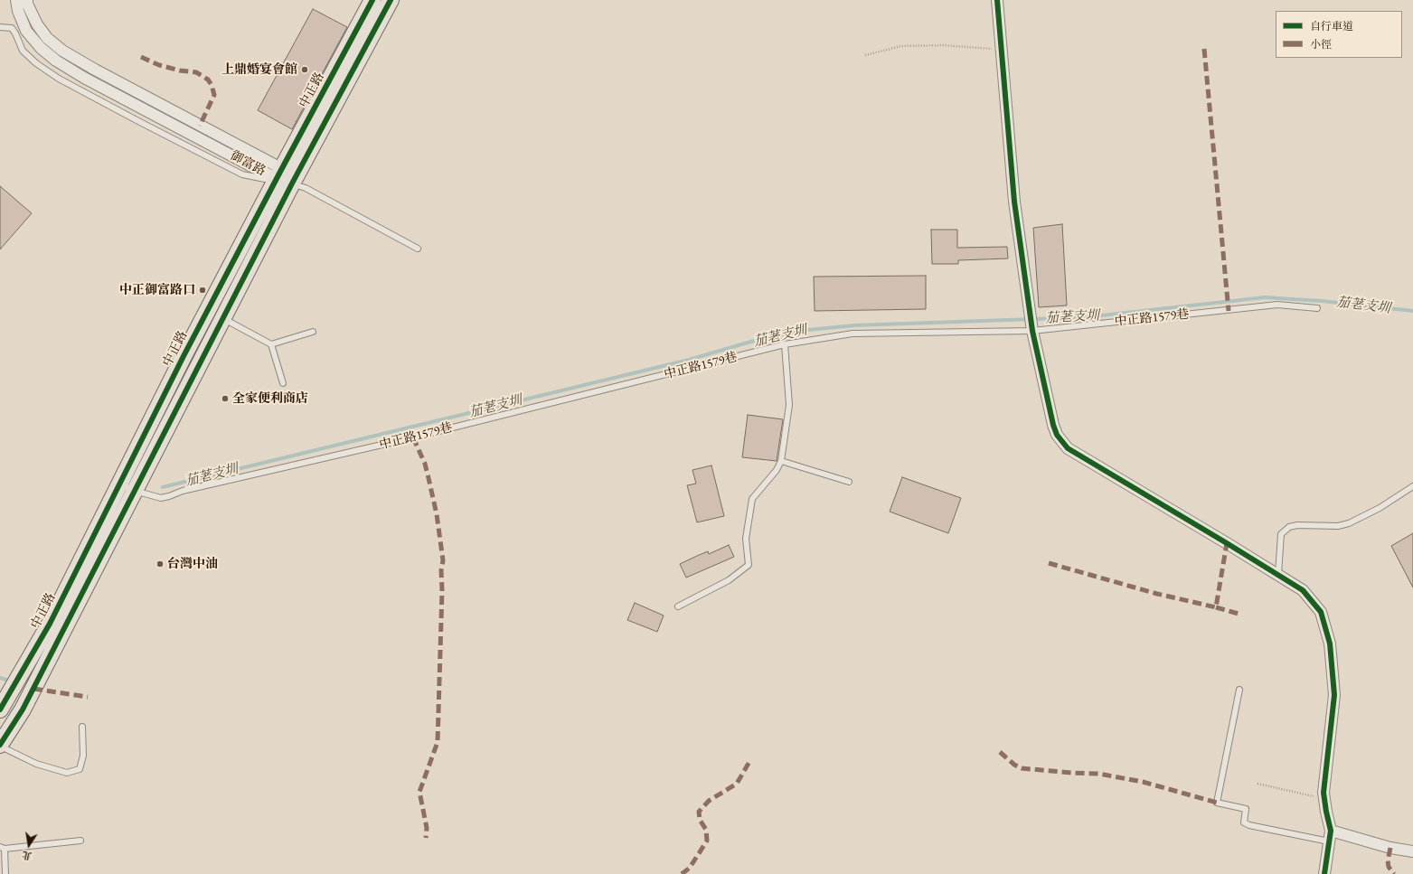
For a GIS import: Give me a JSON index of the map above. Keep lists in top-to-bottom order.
{
  "streets": {
    "main road": ["中正路"],
    "street": ["御富路"],
    "lane": ["中正路1579巷"]
  },
  "crossings": [
    ["中正路", "御富路"],
    ["中正路", "中正路1579巷"]
  ],
  "water": ["茄荖支圳"],
  "places": [
    "上鼎婚宴會館",
    "中正御富路口",
    "全家便利商店",
    "台灣中油"
  ],
  "legend": ["自行車道", "小徑"],
  "north": "bottom"
}
